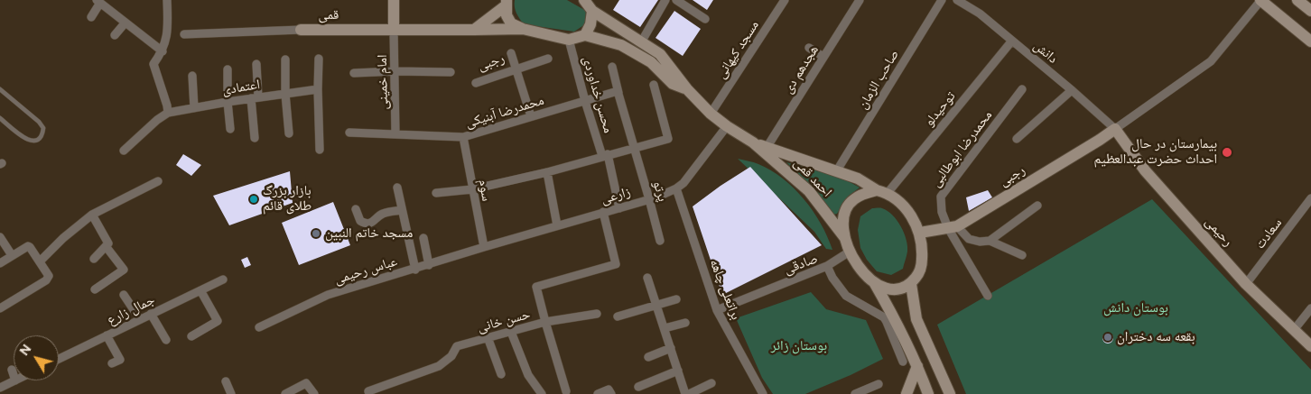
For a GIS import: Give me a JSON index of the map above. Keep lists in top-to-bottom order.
{
  "streets": {
    "main road": [
      "قمی",
      "رجبی",
      "احمد قمی",
      "رحیمی"
    ],
    "street": [
      "مسجد کیهانی",
      "دانش",
      "هجدهم دی",
      "صاحب الزمان",
      "امام خمینی",
      "اعتمادی",
      "محسن خداوردی",
      "توحیدلو",
      "محمدرضا آبنیکی",
      "محمدرضا ابوطالبی",
      "سوم",
      "پرتو",
      "زارعی",
      "سعادت",
      "صادقی",
      "عباس رحیمی",
      "براتعلی چاهه",
      "جمال زارع",
      "حسن خانی"
    ]
  },
  "crossings": [
    ["قمی", "امام خمینی"],
    ["مسجد کیهانی", "احمد قمی"],
    ["دانش", "رجبی"],
    ["دانش", "توحیدلو"],
    ["دانش", "رحیمی"],
    ["رجبی", "توحیدلو"],
    ["رجبی", "محمدرضا ابوطالبی"],
    ["رجبی", "احمد قمی"],
    ["رجبی", "رحیمی"],
    ["هجدهم دی", "احمد قمی"],
    ["صاحب الزمان", "احمد قمی"],
    ["امام خمینی", "محمدرضا آبنیکی"],
    ["محسن خداوردی", "محمدرضا آبنیکی"],
    ["محسن خداوردی", "زارعی"],
    ["توحیدلو", "احمد قمی"],
    ["محمدرضا آبنیکی", "سوم"],
    ["محمدرضا آبنیکی", "پرتو"],
    ["احمد قمی", "زارعی"],
    ["سوم", "زارعی"],
    ["سوم", "عباس رحیمی"],
    ["پرتو", "زارعی"],
    ["زارعی", "عباس رحیمی"],
    ["زارعی", "براتعلی چاهه"],
    ["زارعی", "حسن خانی"],
    ["رحیمی", "سعادت"],
    ["صادقی", "براتعلی چاهه"]
  ],
  "parks": ["بوستان دانش", "بوستان زائر"],
  "places": [
    "بیمارستان در حال احداث حضرت عبدالعظیم",
    "بازار بزرگ طلای قائم",
    "مسجد خاتم النبین",
    "بقعه سه دختران"
  ],
  "north": "top left"
}
